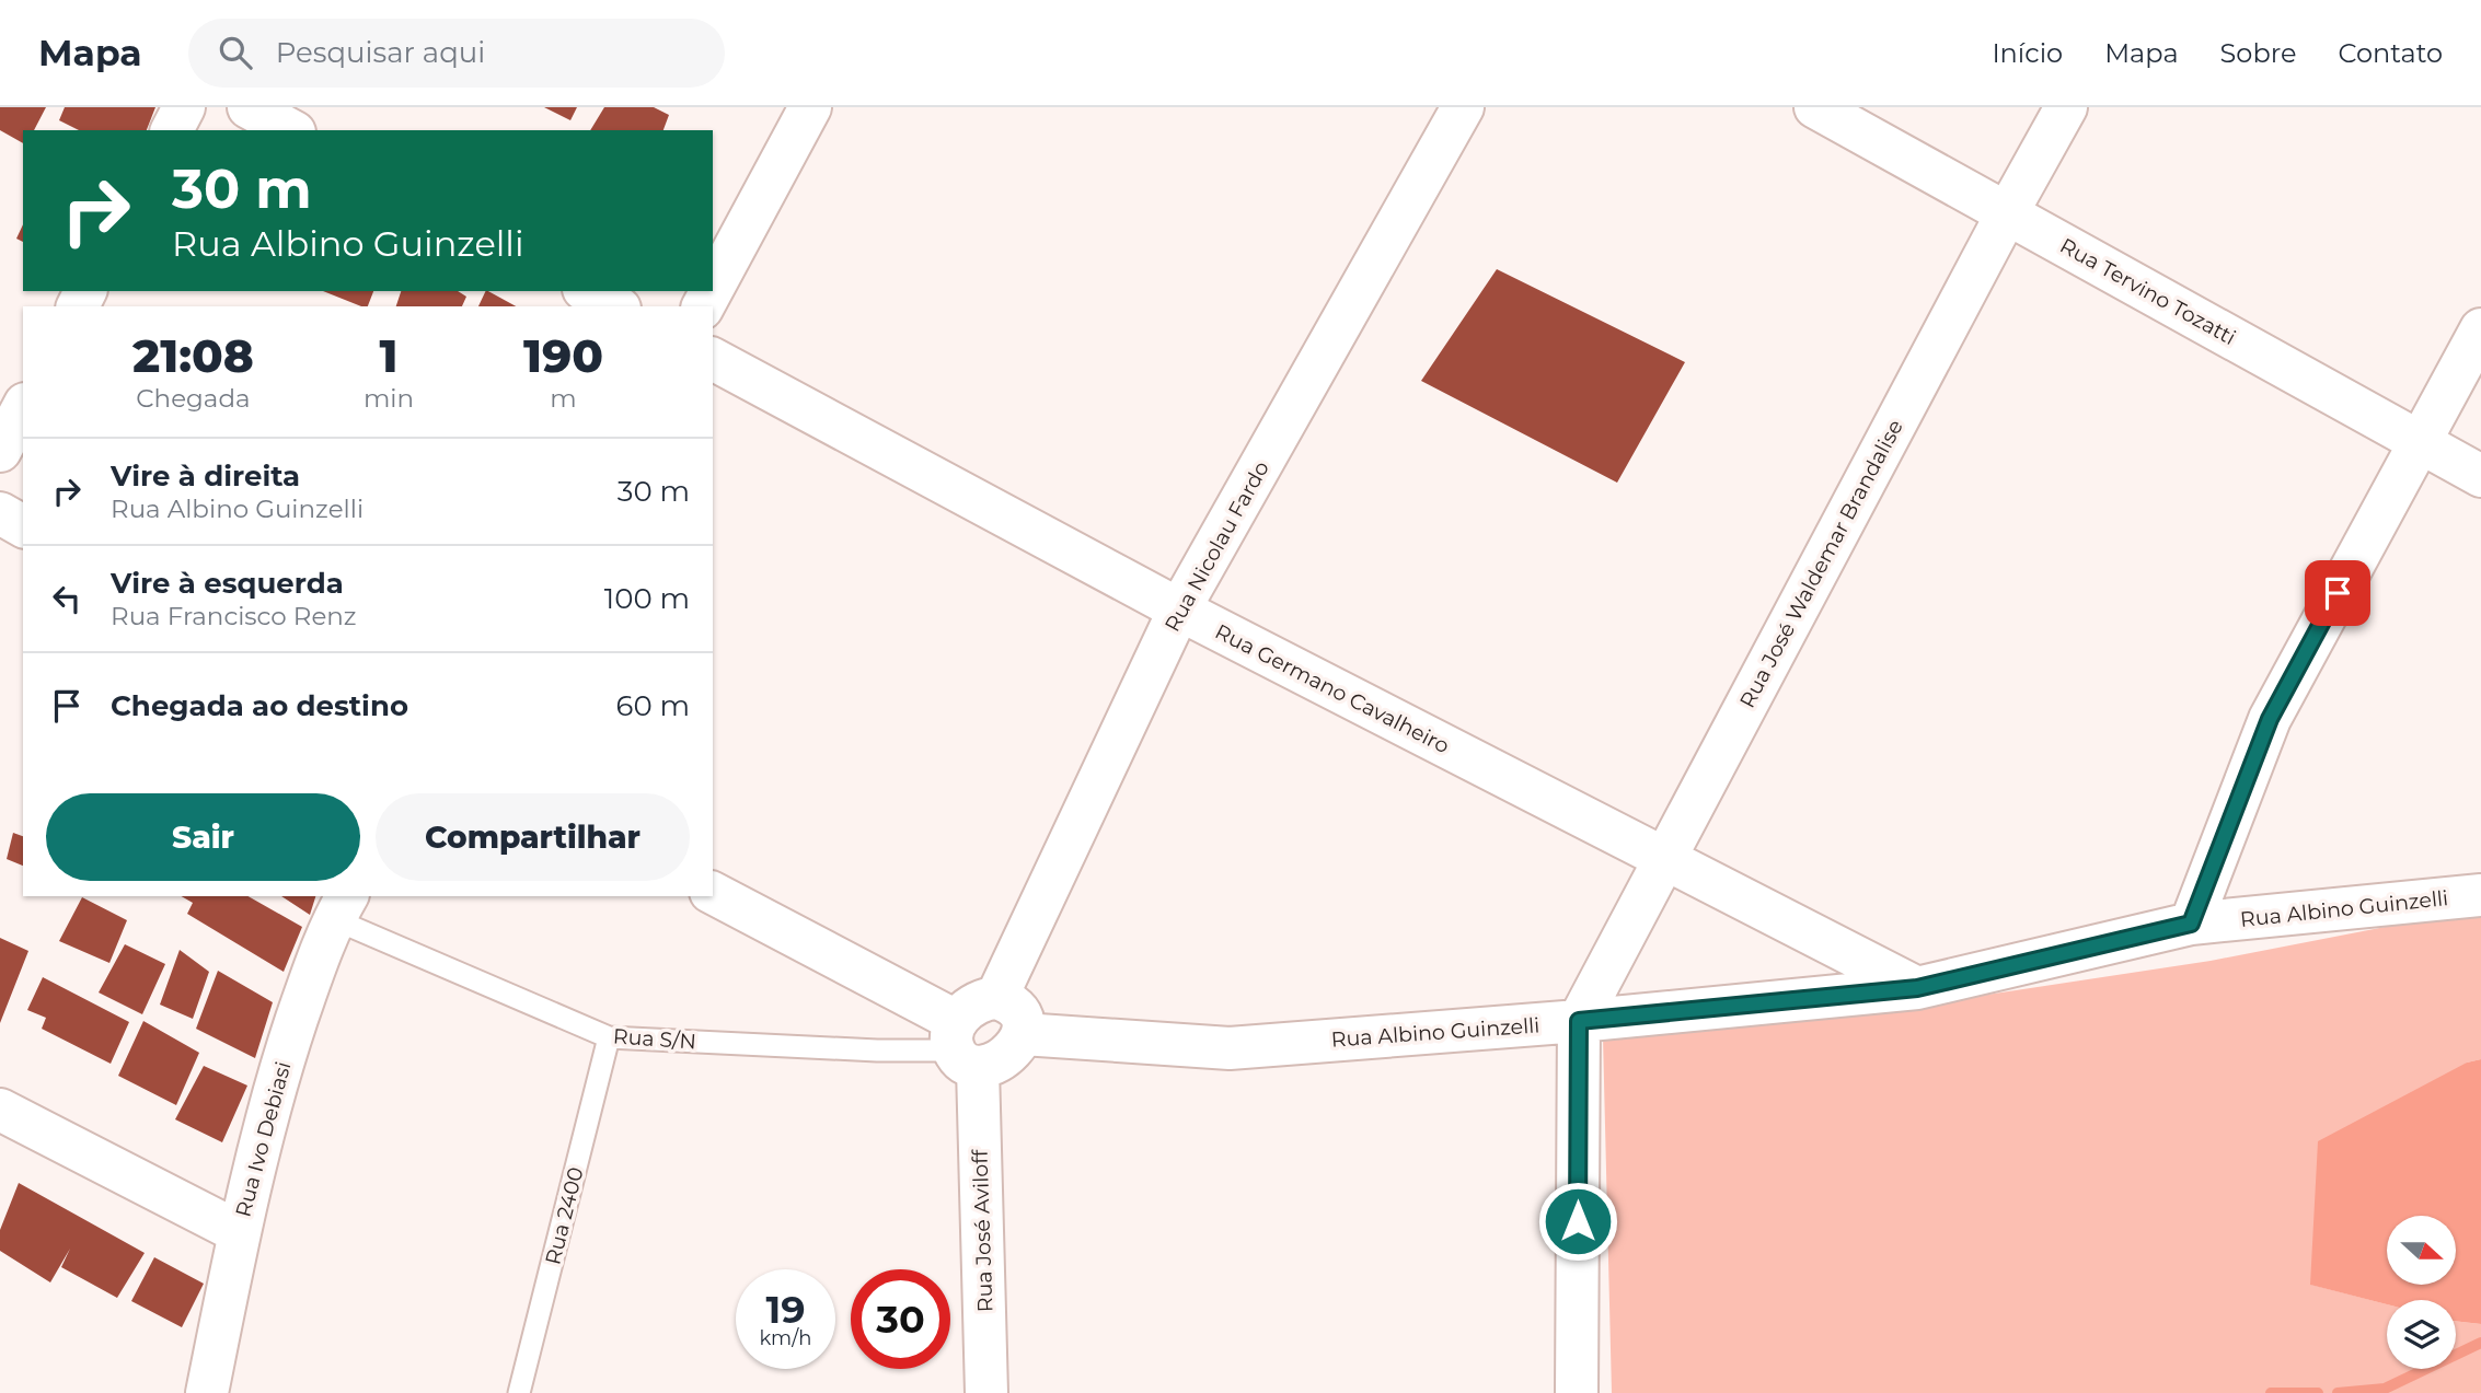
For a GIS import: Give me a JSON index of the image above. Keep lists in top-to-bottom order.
{
  "streets": {
    "street": [
      "Rua Tervino Tozatti",
      "Rua Nicolau Fardo",
      "Rua José Waldemar Brandalise",
      "Rua Germano Cavalheiro",
      "Rua Albino Guinzelli",
      "Rua Ivo Debiasi",
      "Rua José Aviloff"
    ],
    "lane": ["Rua S/N", "Rua 2400"]
  },
  "crossings": [
    ["Rua Tervino Tozatti", "Rua José Waldemar Brandalise"],
    ["Rua Nicolau Fardo", "Rua Germano Cavalheiro"],
    ["Rua Nicolau Fardo", "Rua Albino Guinzelli"],
    ["Rua Nicolau Fardo", "Rua S/N"],
    ["Rua Nicolau Fardo", "Rua José Aviloff"],
    ["Rua José Waldemar Brandalise", "Rua Germano Cavalheiro"],
    ["Rua José Waldemar Brandalise", "Rua Albino Guinzelli"],
    ["Rua Germano Cavalheiro", "Rua Albino Guinzelli"],
    ["Rua Albino Guinzelli", "Rua S/N"],
    ["Rua Albino Guinzelli", "Rua José Aviloff"],
    ["Rua S/N", "Rua Ivo Debiasi"],
    ["Rua S/N", "Rua 2400"],
    ["Rua S/N", "Rua José Aviloff"]
  ],
  "north": "right",
  "page": {
    "header": "Mapa",
    "search": "Pesquisar aqui",
    "nav": [
      "Início",
      "Mapa",
      "Sobre",
      "Contato"
    ],
    "turn": ["30 m", "Rua Albino Guinzelli"],
    "eta": [
      "21:08",
      "Chegada",
      "1",
      "min",
      "190",
      "m"
    ],
    "list": [
      {
        "name": "Vire à direita",
        "note": "Rua Albino Guinzelli",
        "value": "30 m"
      },
      {
        "name": "Vire à esquerda",
        "note": "Rua Francisco Renz",
        "value": "100 m"
      },
      {
        "name": "Chegada ao destino",
        "value": "60 m"
      }
    ],
    "buttons": ["Sair", "Compartilhar"],
    "speed": "19 km/h",
    "limit": "30"
  }
}
